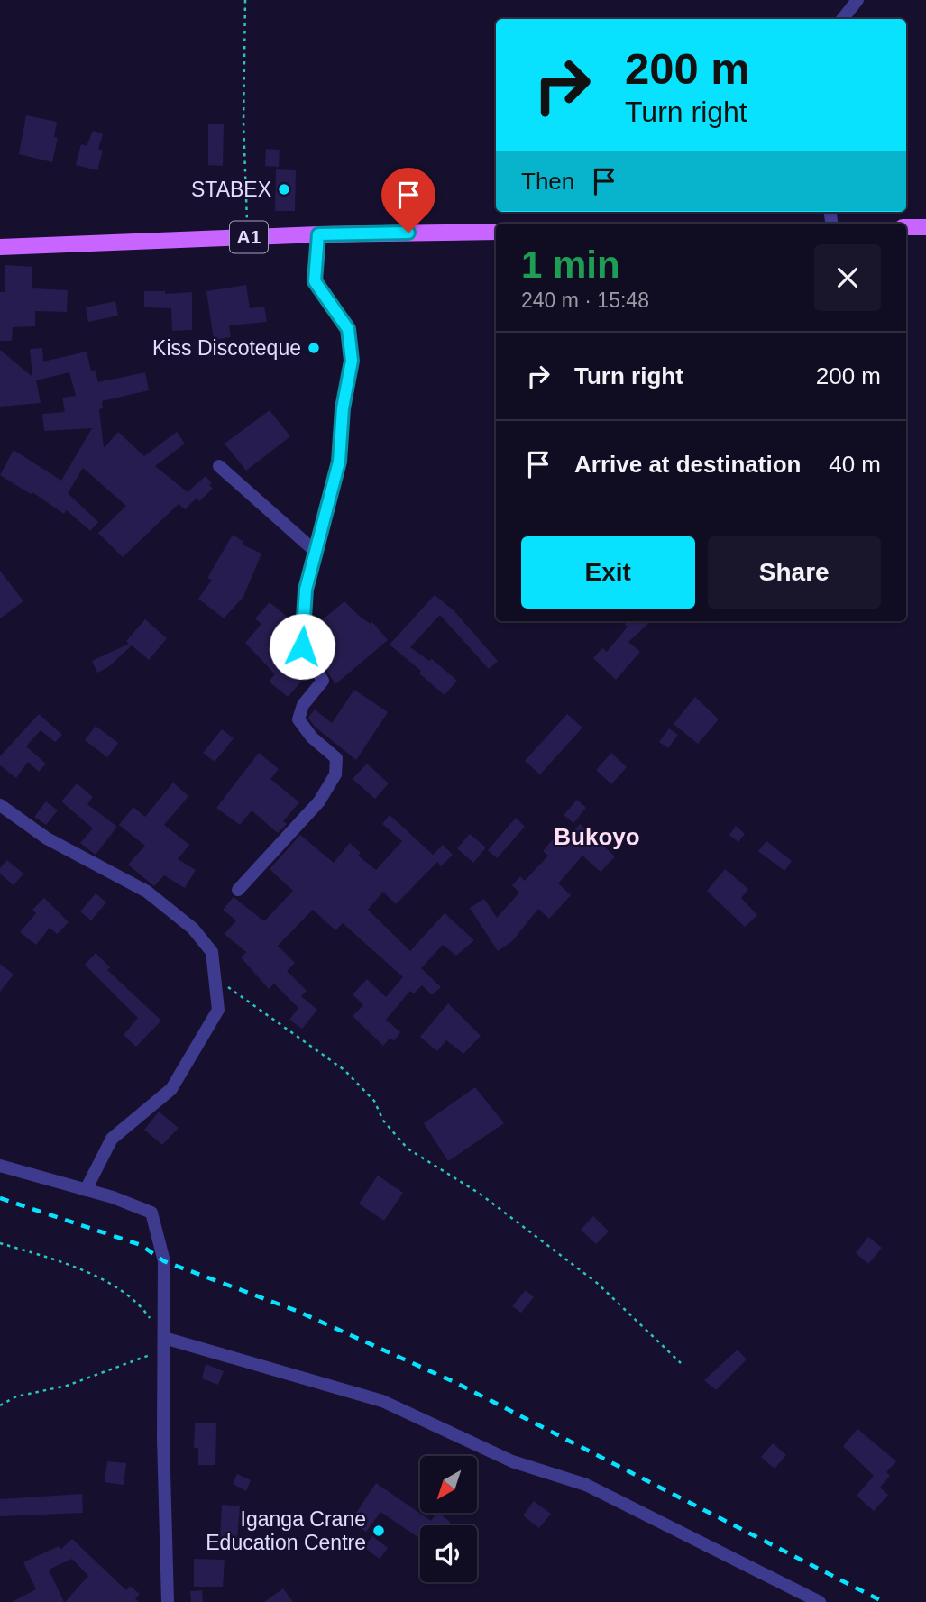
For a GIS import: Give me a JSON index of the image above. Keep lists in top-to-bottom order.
{
  "streets": {
    "main road": ["A1"]
  },
  "districts": ["Bukoyo"],
  "places": ["STABEX", "Kiss Discoteque", "Iganga Crane Education Centre"],
  "north": "bottom left",
  "page": {
    "turn": ["200 m", "Turn right"],
    "then": "Then",
    "heading": ["1 min", "240 m · 15:48"],
    "list": [
      {
        "name": "Turn right",
        "value": "200 m"
      },
      {
        "name": "Arrive at destination",
        "value": "40 m"
      }
    ],
    "buttons": ["Exit", "Share"]
  }
}
